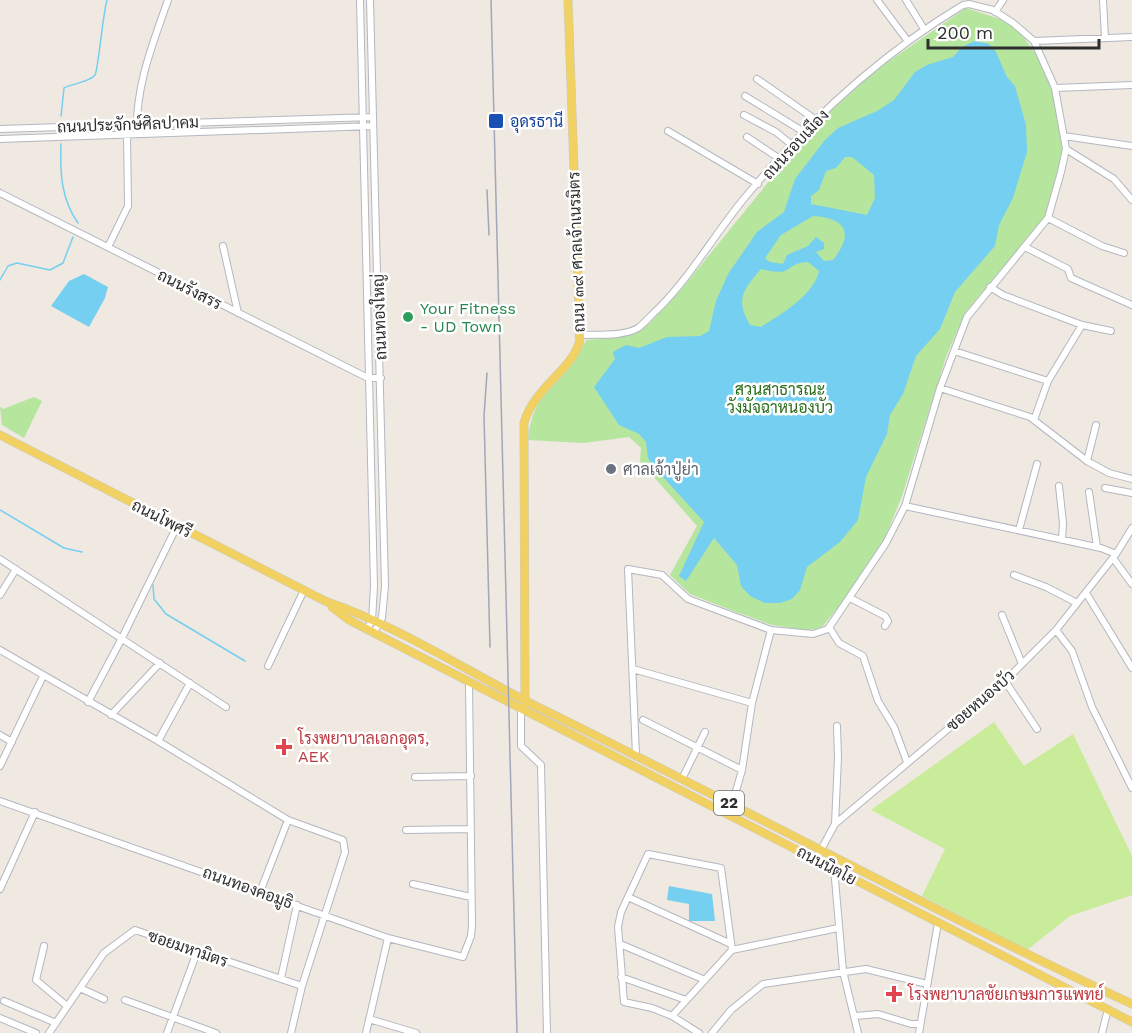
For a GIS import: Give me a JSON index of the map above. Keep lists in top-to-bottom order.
{
  "streets": {
    "main road": [
      "ถนน ๓๙ ศาลเจ้าเนรมิตร",
      "ถนนโพศรี",
      "22",
      "ถนนนิตโย"
    ],
    "street": [
      "ถนนประจักษ์ศิลปาคม",
      "ถนนรอบเมือง",
      "ถนนรังสรร",
      "ถนนทองใหญ่",
      "ซอยหนองบัว",
      "ถนนทองคอมูธิ",
      "ซอยมหามิตร"
    ]
  },
  "crossings": [
    ["ถนนประจักษ์ศิลปาคม", "ถนนทองใหญ่"],
    ["ถนนรอบเมือง", "ถนน ๓๙ ศาลเจ้าเนรมิตร"],
    ["ถนน ๓๙ ศาลเจ้าเนรมิตร", "ถนนโพศรี"],
    ["ถนน ๓๙ ศาลเจ้าเนรมิตร", "ถนนนิตโย"],
    ["ถนนรังสรร", "ถนนทองใหญ่"],
    ["ถนนทองใหญ่", "ถนนโพศรี"],
    ["ถนนโพศรี", "ถนนนิตโย"],
    ["ซอยหนองบัว", "ถนนนิตโย"]
  ],
  "parks": ["สวนสาธารณะ วังมัจฉาหนองบัว"],
  "places": {
    "transit": ["อุดรธานี"],
    "other": ["Your Fitness - UD Town", "ศาลเจ้าปู่ย่า"],
    "health": ["โรงพยาบาลเอกอุดร, AEK", "โรงพยาบาลชัยเกษมการแพทย์"]
  },
  "scale_bar": "200 m"
}
